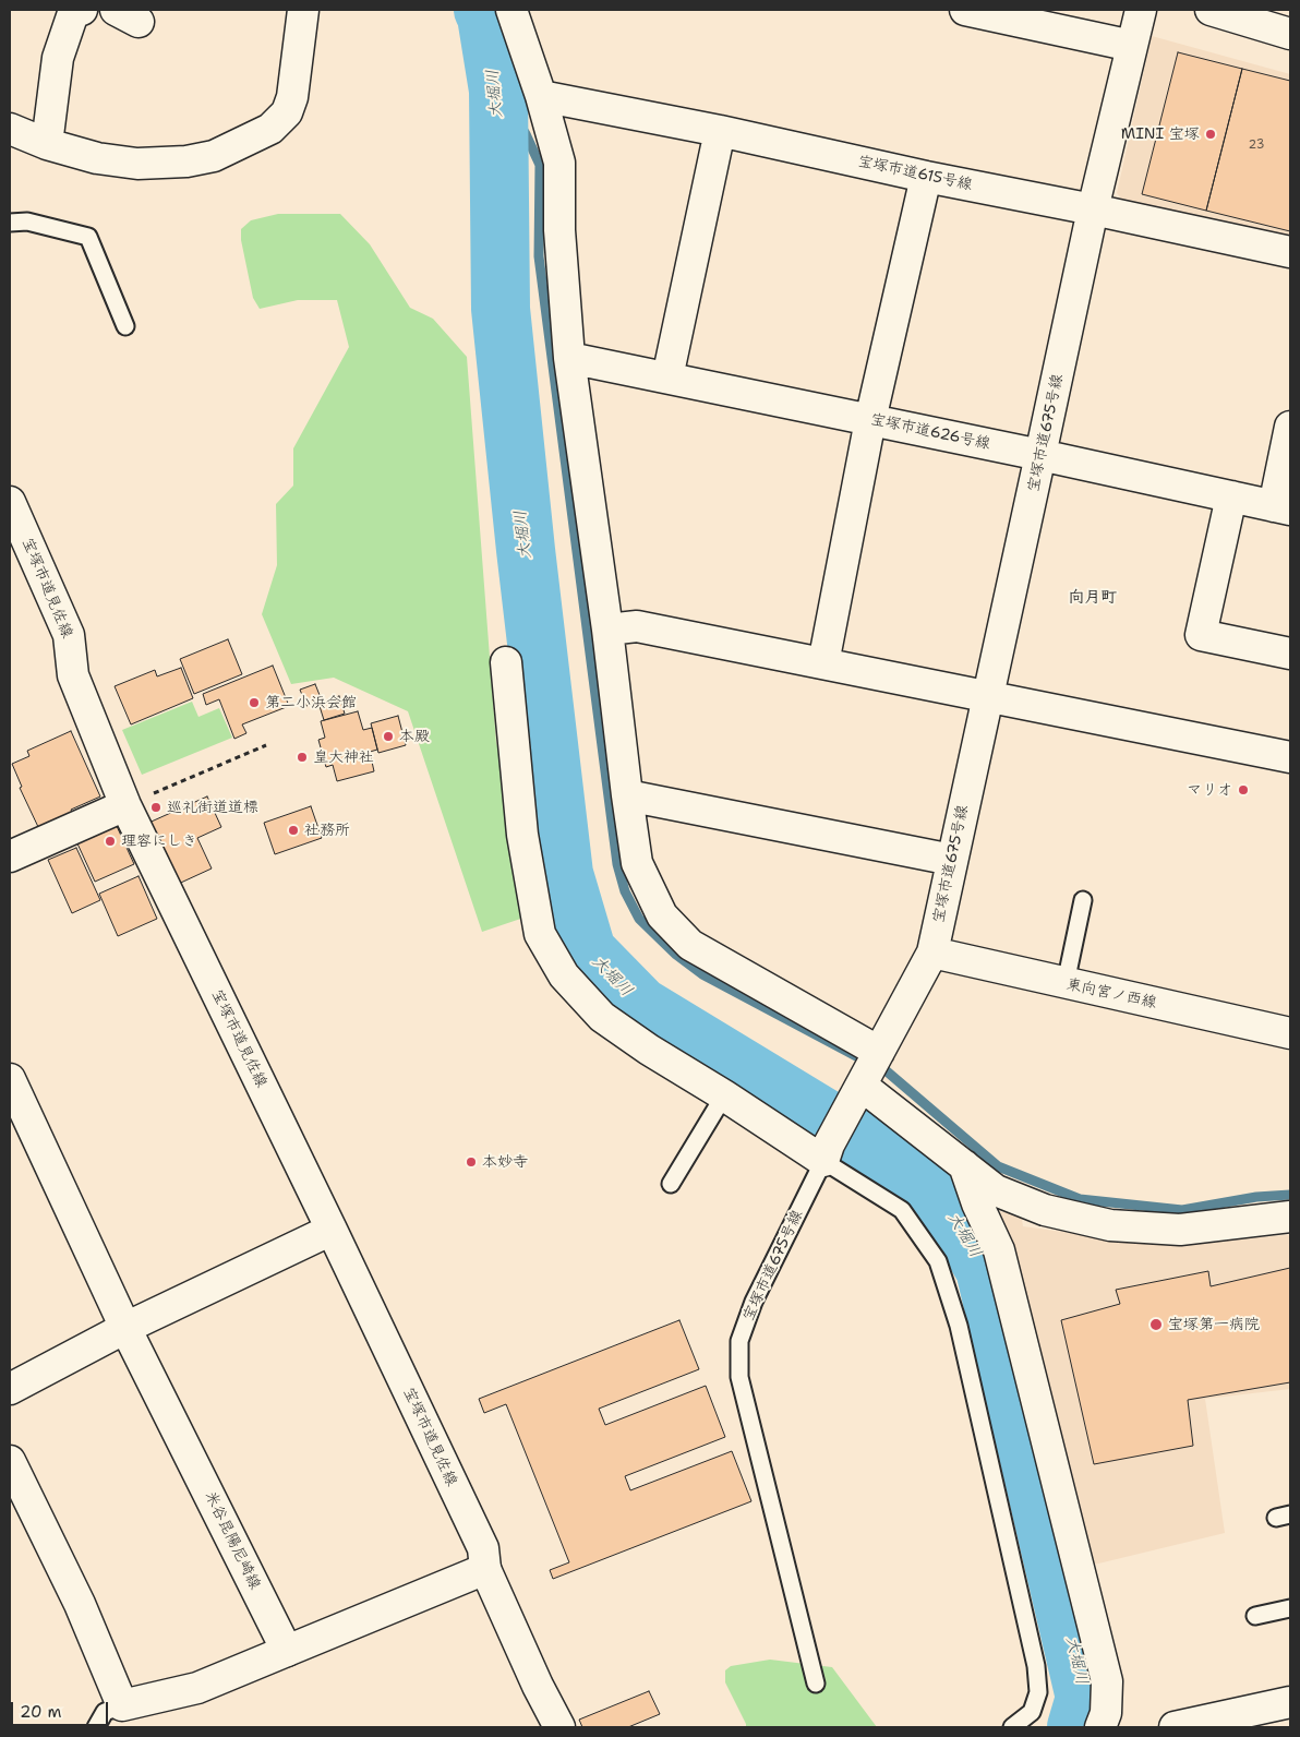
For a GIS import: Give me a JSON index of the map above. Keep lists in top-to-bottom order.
{
  "streets": {
    "street": [
      "宝塚市道615号線",
      "宝塚市道626号線",
      "宝塚市道675号線",
      "宝塚市道見佐線",
      "東向宮ノ西線",
      "米谷昆陽尼崎線"
    ]
  },
  "crossings": [
    ["宝塚市道615号線", "宝塚市道675号線"],
    ["宝塚市道626号線", "宝塚市道675号線"],
    ["宝塚市道675号線", "東向宮ノ西線"]
  ],
  "districts": ["向月町"],
  "water": ["大堀川"],
  "places": [
    "MINI 宝塚",
    "第二小浜会館",
    "本殿",
    "皇大神社",
    "マリオ",
    "巡礼街道道標",
    "社務所",
    "理容にしき",
    "本妙寺",
    "宝塚第一病院"
  ],
  "house_numbers": ["23"],
  "scale_bar": "20 m"
}
